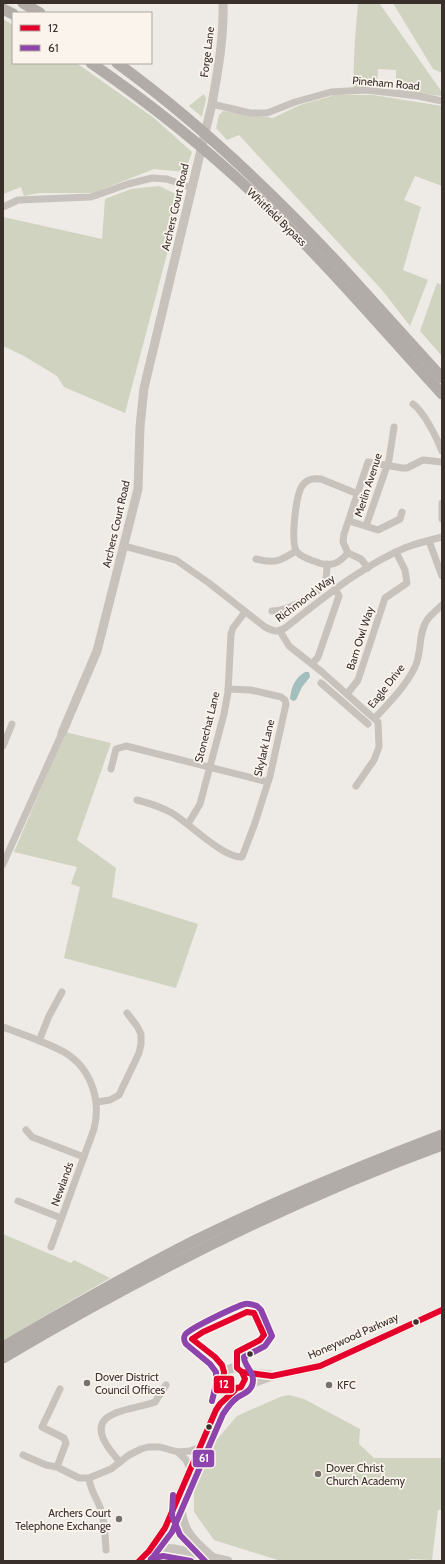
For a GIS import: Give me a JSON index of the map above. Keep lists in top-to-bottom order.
{
  "streets": {
    "highway": ["Whitfield Bypass"],
    "street": [
      "Forge Lane",
      "Pineham Road",
      "Archers Court Road",
      "Merlin Avenue",
      "Richmond Way",
      "Barn Owl Way",
      "Eagle Drive",
      "Stonechat Lane",
      "Skylark Lane",
      "Newlands",
      "Honeywood Parkway"
    ]
  },
  "crossings": [
    ["Forge Lane", "Pineham Road"],
    ["Forge Lane", "Archers Court Road"],
    ["Pineham Road", "Archers Court Road"],
    ["Archers Court Road", "Richmond Way"],
    ["Richmond Way", "Barn Owl Way"],
    ["Richmond Way", "Stonechat Lane"],
    ["Stonechat Lane", "Skylark Lane"]
  ],
  "places": [
    "Dover District Council Offices",
    "KFC",
    "Dover Christ Church Academy",
    "Archers Court Telephone Exchange"
  ],
  "lines": ["transit line 61", "transit line 12"],
  "legend": ["12", "61"]
}
